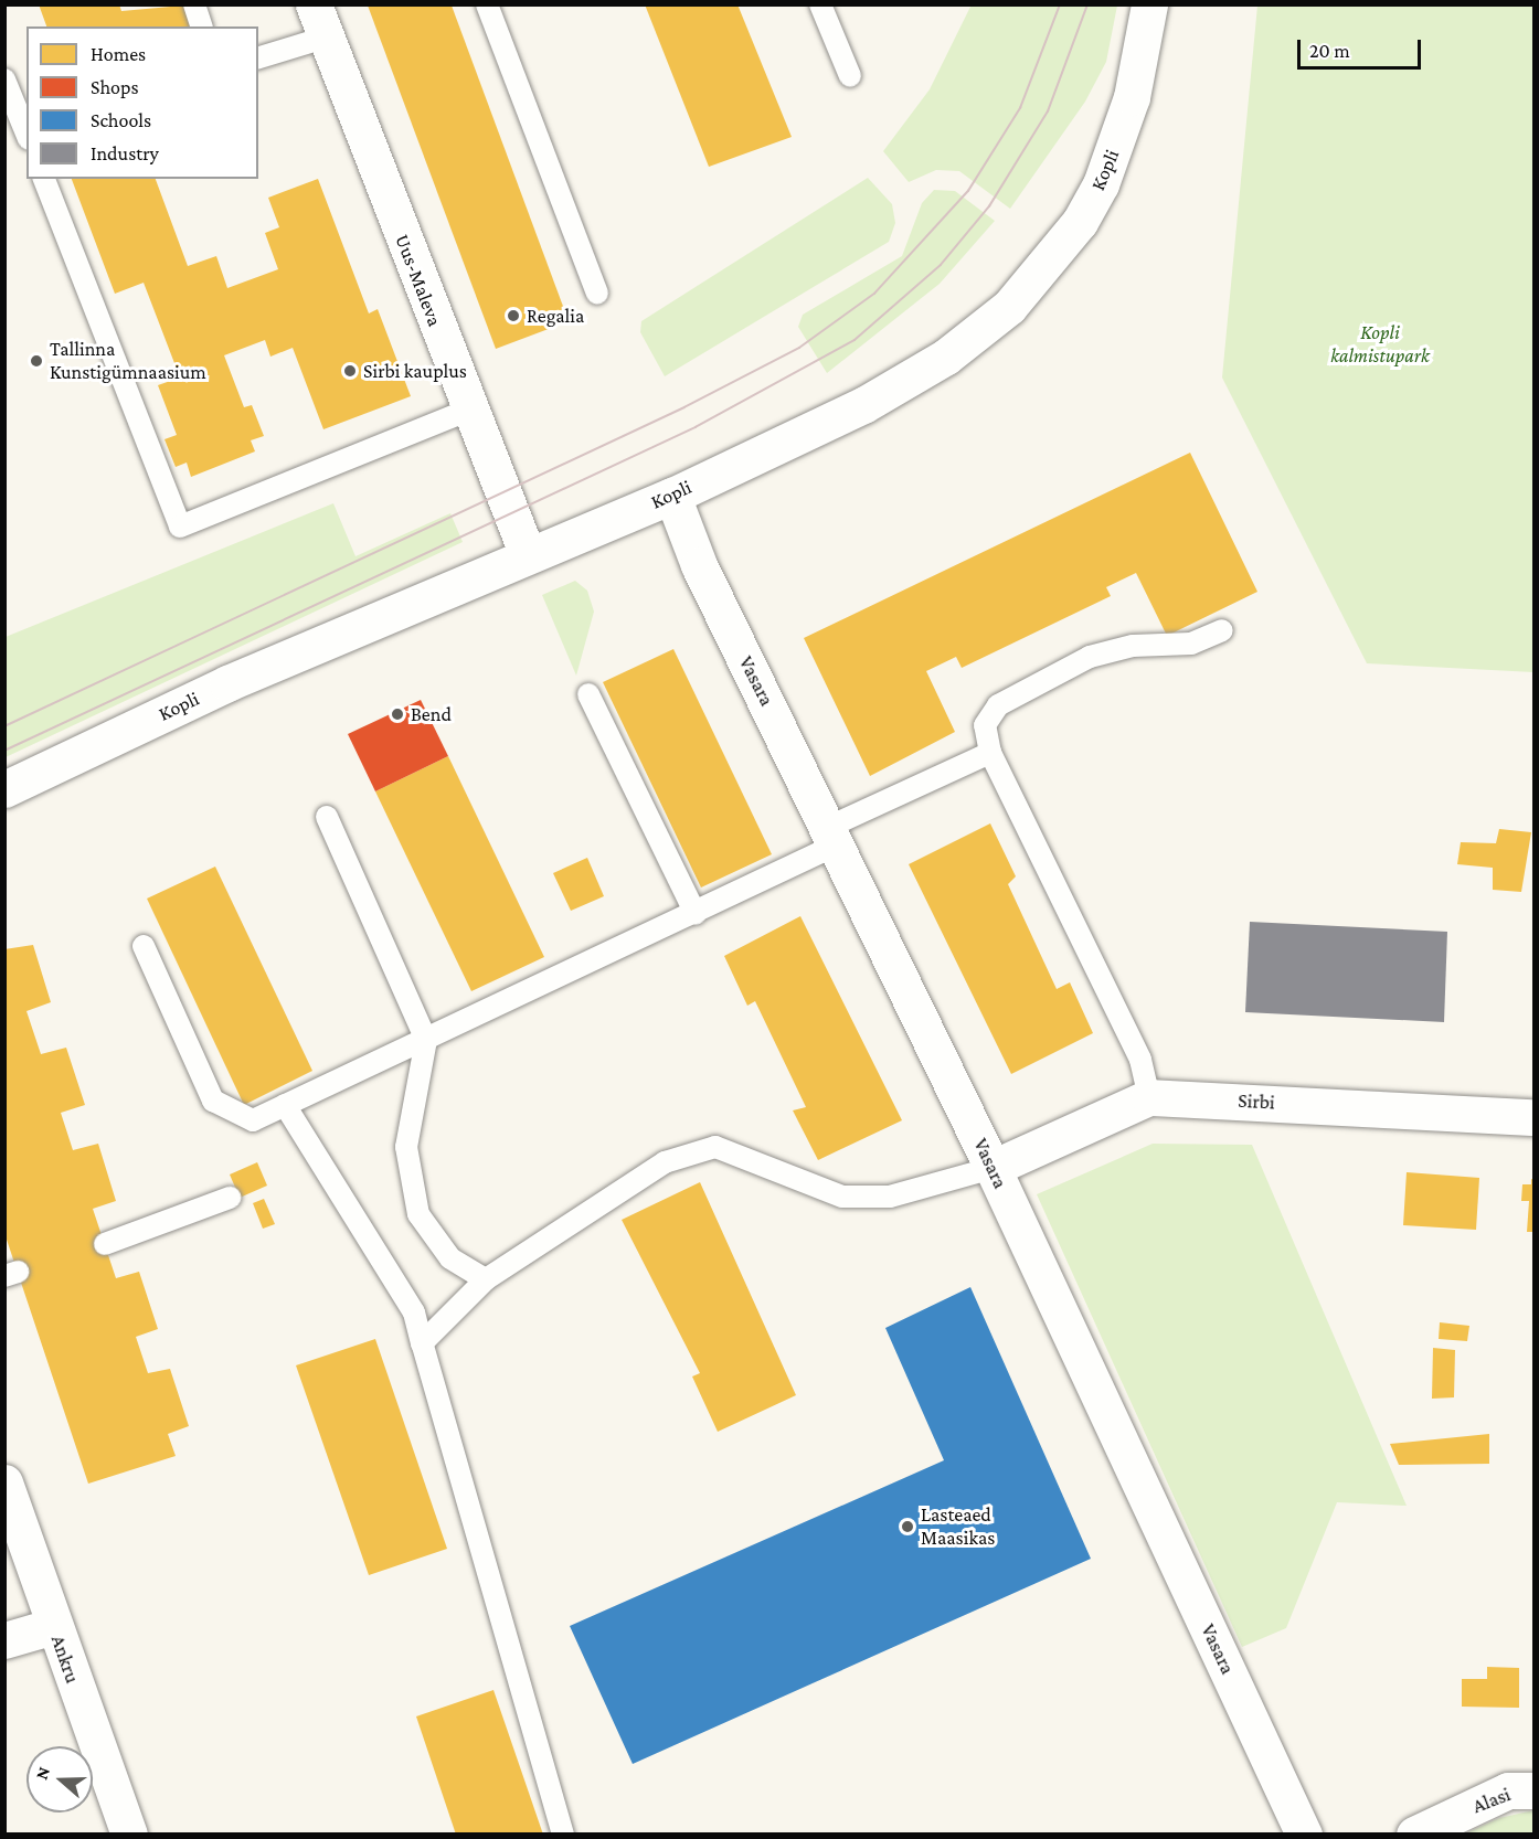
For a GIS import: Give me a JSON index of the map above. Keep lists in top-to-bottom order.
{
  "streets": {
    "street": [
      "Kopli",
      "Uus-Maleva",
      "Vasara",
      "Sirbi",
      "Ankru",
      "Alasi"
    ]
  },
  "crossings": [
    ["Kopli", "Uus-Maleva"],
    ["Kopli", "Vasara"],
    ["Vasara", "Sirbi"]
  ],
  "parks": ["Kopli kalmistupark"],
  "places": [
    "Regalia",
    "Tallinna Kunstigümnaasium",
    "Sirbi kauplus",
    "Bend",
    "Lasteaed Maasikas"
  ],
  "legend": [
    "Homes",
    "Shops",
    "Schools",
    "Industry"
  ],
  "scale_bar": "20 m",
  "north": "left"
}
